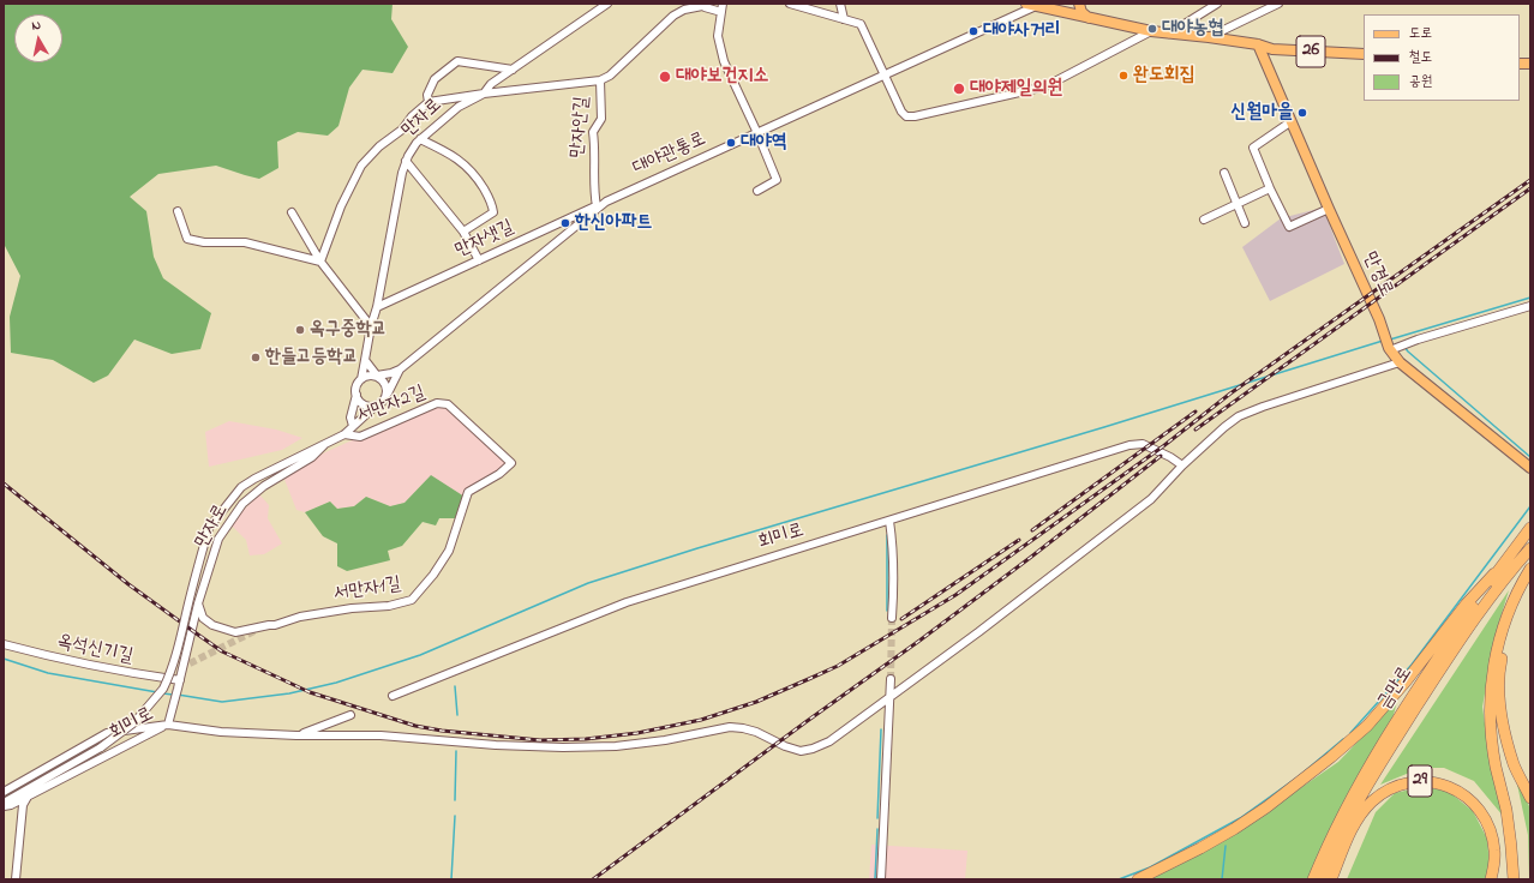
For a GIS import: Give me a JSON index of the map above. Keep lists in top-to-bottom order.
{
  "streets": {
    "highway": ["금만로", "29"],
    "main road": ["26", "만경로"],
    "street": [
      "만자로",
      "만자안길",
      "대야관통로",
      "만자샛길",
      "서만자2길",
      "회미로",
      "서만자1길",
      "옥석신기길"
    ]
  },
  "crossings": [
    ["26", "대야관통로"],
    ["26", "만경로"],
    ["만자로", "만자샛길"],
    ["만자로", "서만자2길"],
    ["만자로", "회미로"],
    ["만자로", "서만자1길"],
    ["만자로", "옥석신기길"],
    ["만자안길", "만자샛길"],
    ["대야관통로", "만자샛길"],
    ["서만자2길", "서만자1길"]
  ],
  "places": [
    "대야농협",
    "대야사거리",
    "완도회집",
    "대야보건지소",
    "대야제일의원",
    "신월마을",
    "대야역",
    "한신아파트",
    "옥구중학교",
    "한들고등학교"
  ],
  "legend": ["도로", "철도", "공원"],
  "north": "top"
}
